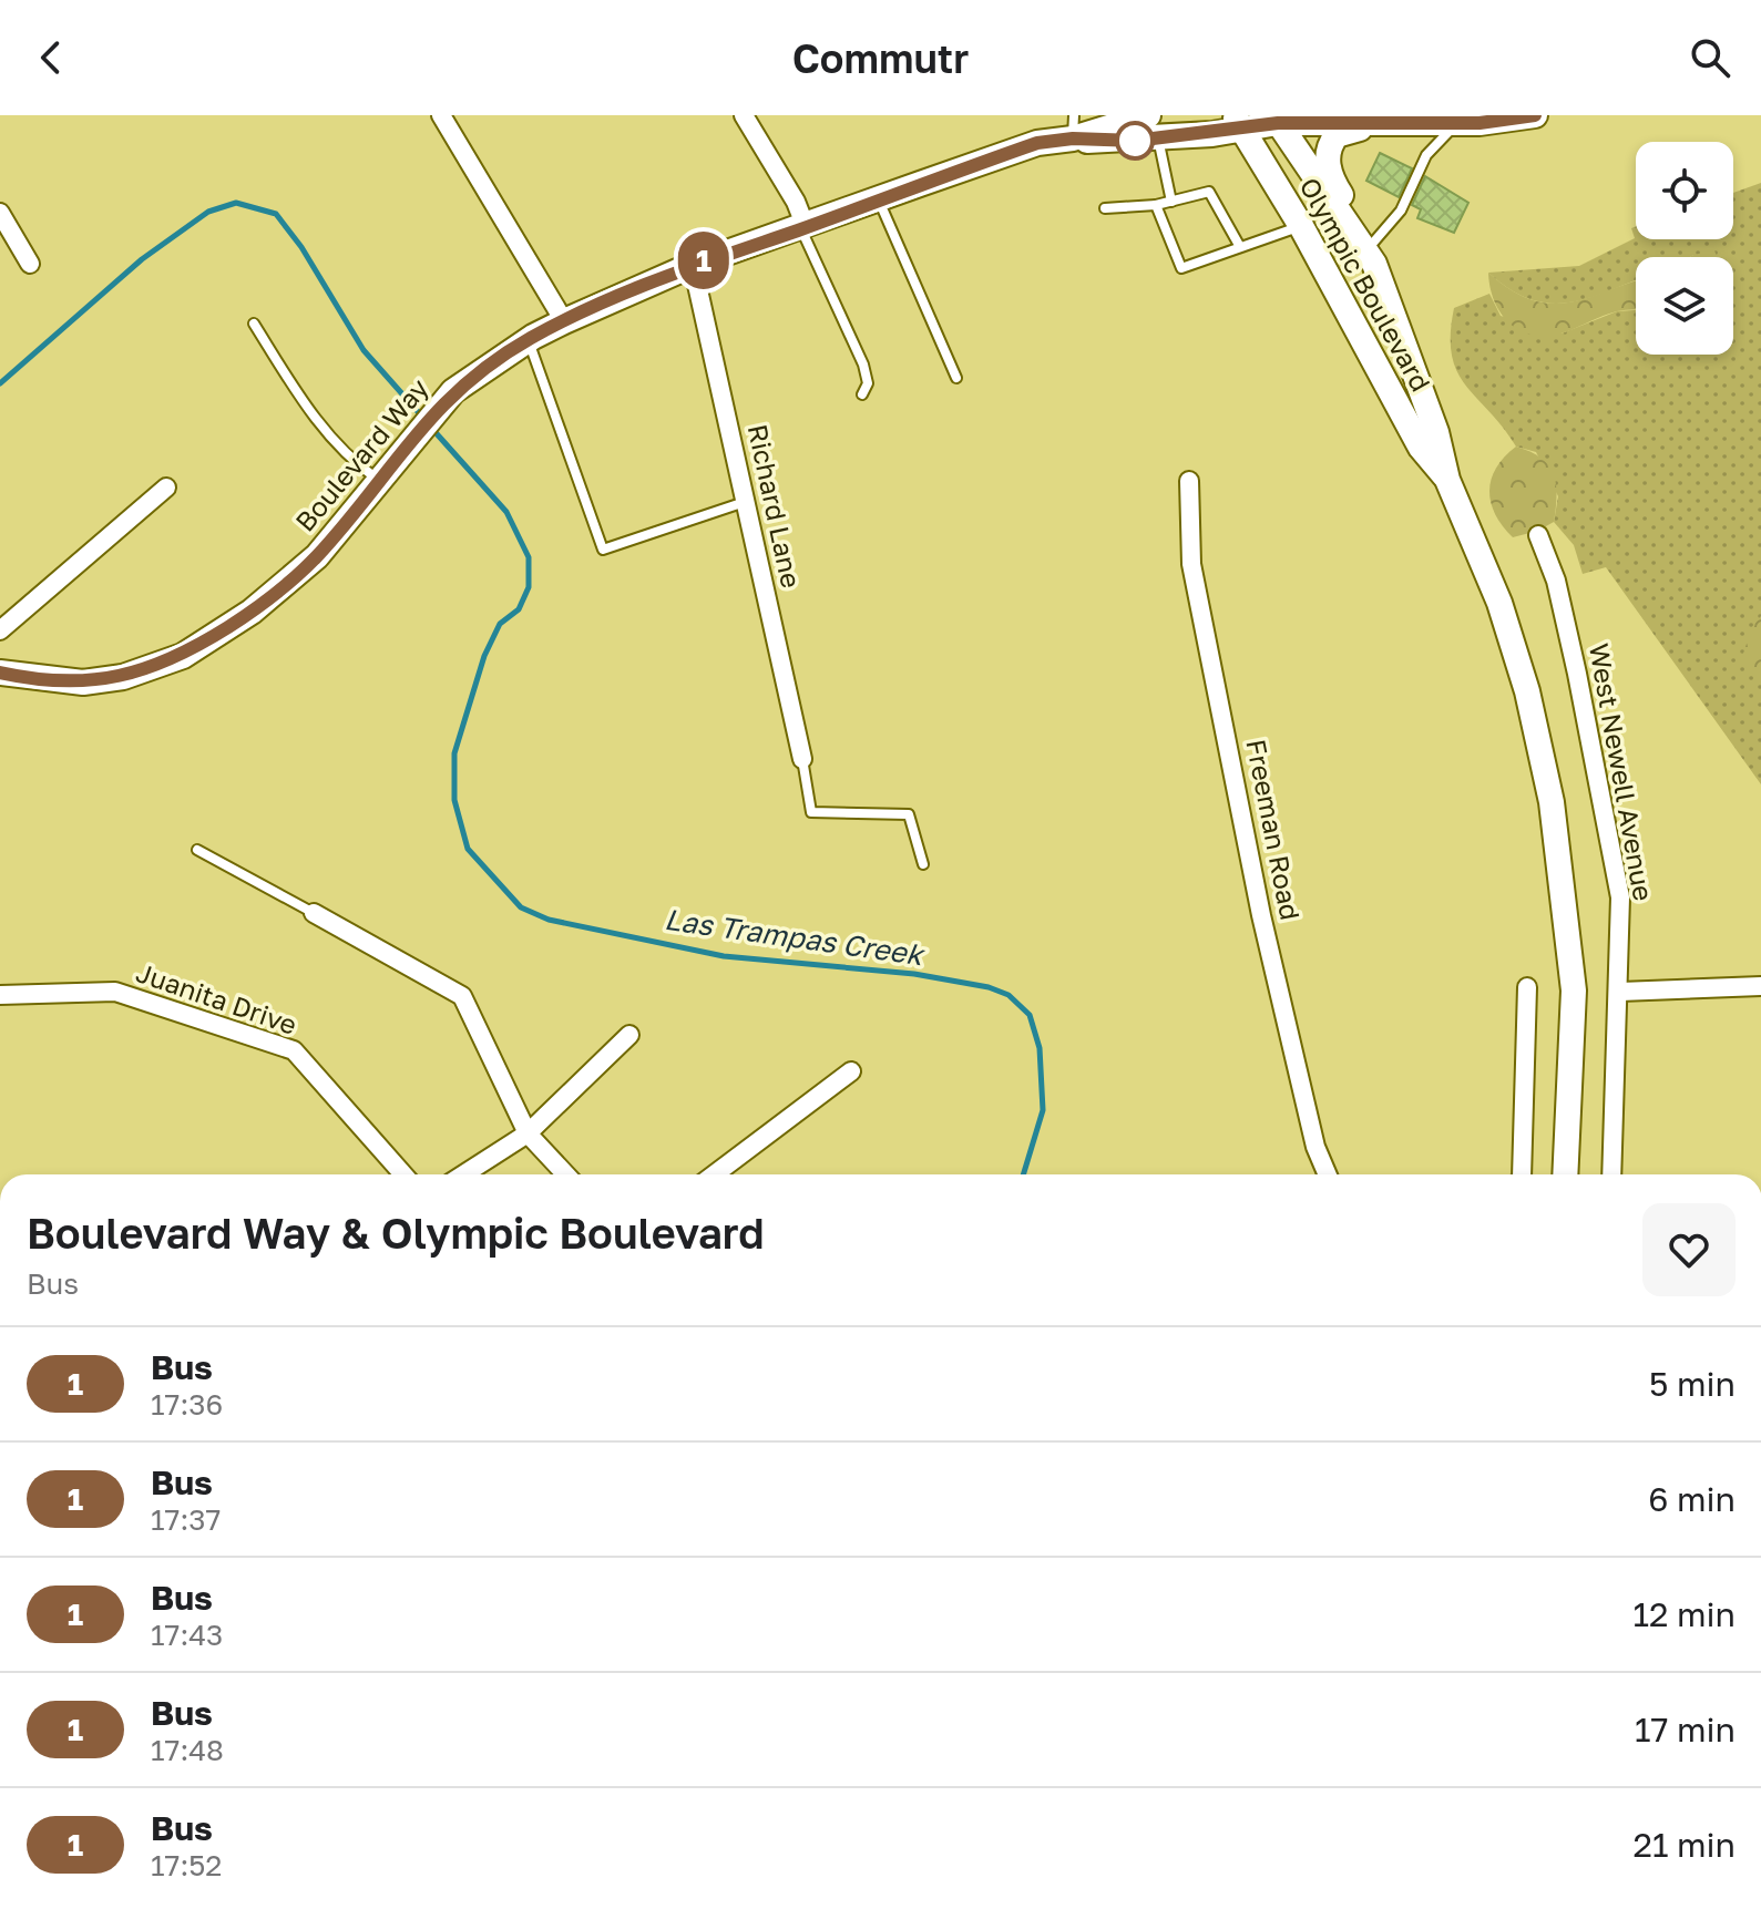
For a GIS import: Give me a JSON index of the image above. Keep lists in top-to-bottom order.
{
  "streets": {
    "street": [
      "Olympic Boulevard",
      "Boulevard Way",
      "Richard Lane",
      "West Newell Avenue",
      "Freeman Road",
      "Juanita Drive"
    ]
  },
  "crossings": [
    ["Olympic Boulevard", "Boulevard Way"],
    ["Boulevard Way", "Richard Lane"]
  ],
  "water": ["Las Trampas Creek"],
  "lines": ["bus line 1"],
  "page": {
    "header": "Commutr",
    "on_map": "1",
    "heading": ["Boulevard Way & Olympic Boulevard", "Bus"],
    "list": [
      {
        "mark": "1",
        "name": "Bus",
        "note": "17:36",
        "value": "5 min"
      },
      {
        "mark": "1",
        "name": "Bus",
        "note": "17:37",
        "value": "6 min"
      },
      {
        "mark": "1",
        "name": "Bus",
        "note": "17:43",
        "value": "12 min"
      },
      {
        "mark": "1",
        "name": "Bus",
        "note": "17:48",
        "value": "17 min"
      },
      {
        "mark": "1",
        "name": "Bus",
        "note": "17:52",
        "value": "21 min"
      }
    ]
  }
}
